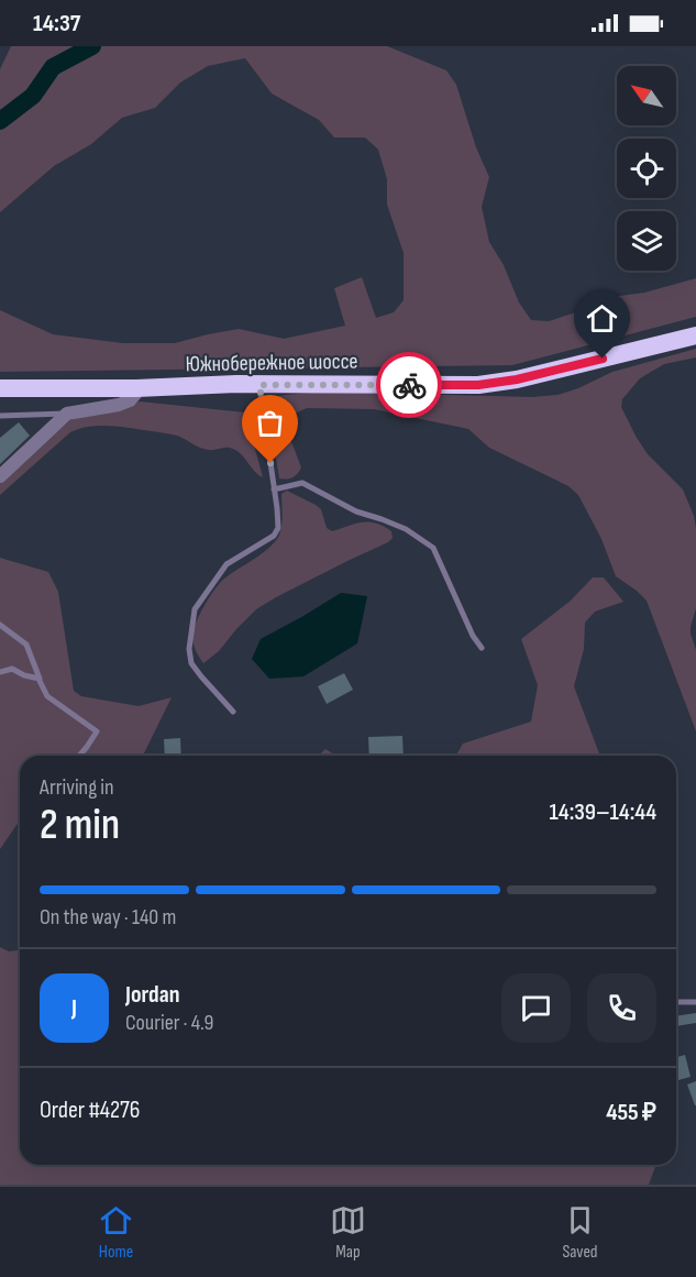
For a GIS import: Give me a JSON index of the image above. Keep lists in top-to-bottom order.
{
  "streets": {
    "highway": ["Южнобережное шоссе"]
  },
  "north": "top left",
  "page": {
    "status": "14:37",
    "heading": ["2 min", "Arriving in", "14:39–14:44"],
    "panel": [
      "Jordan",
      "Courier · 4.9",
      "Order #4276",
      "455 ₽"
    ],
    "bar": "On the way · 140 m",
    "round": "J",
    "tabs": ["Home", "Map", "Saved"]
  }
}
